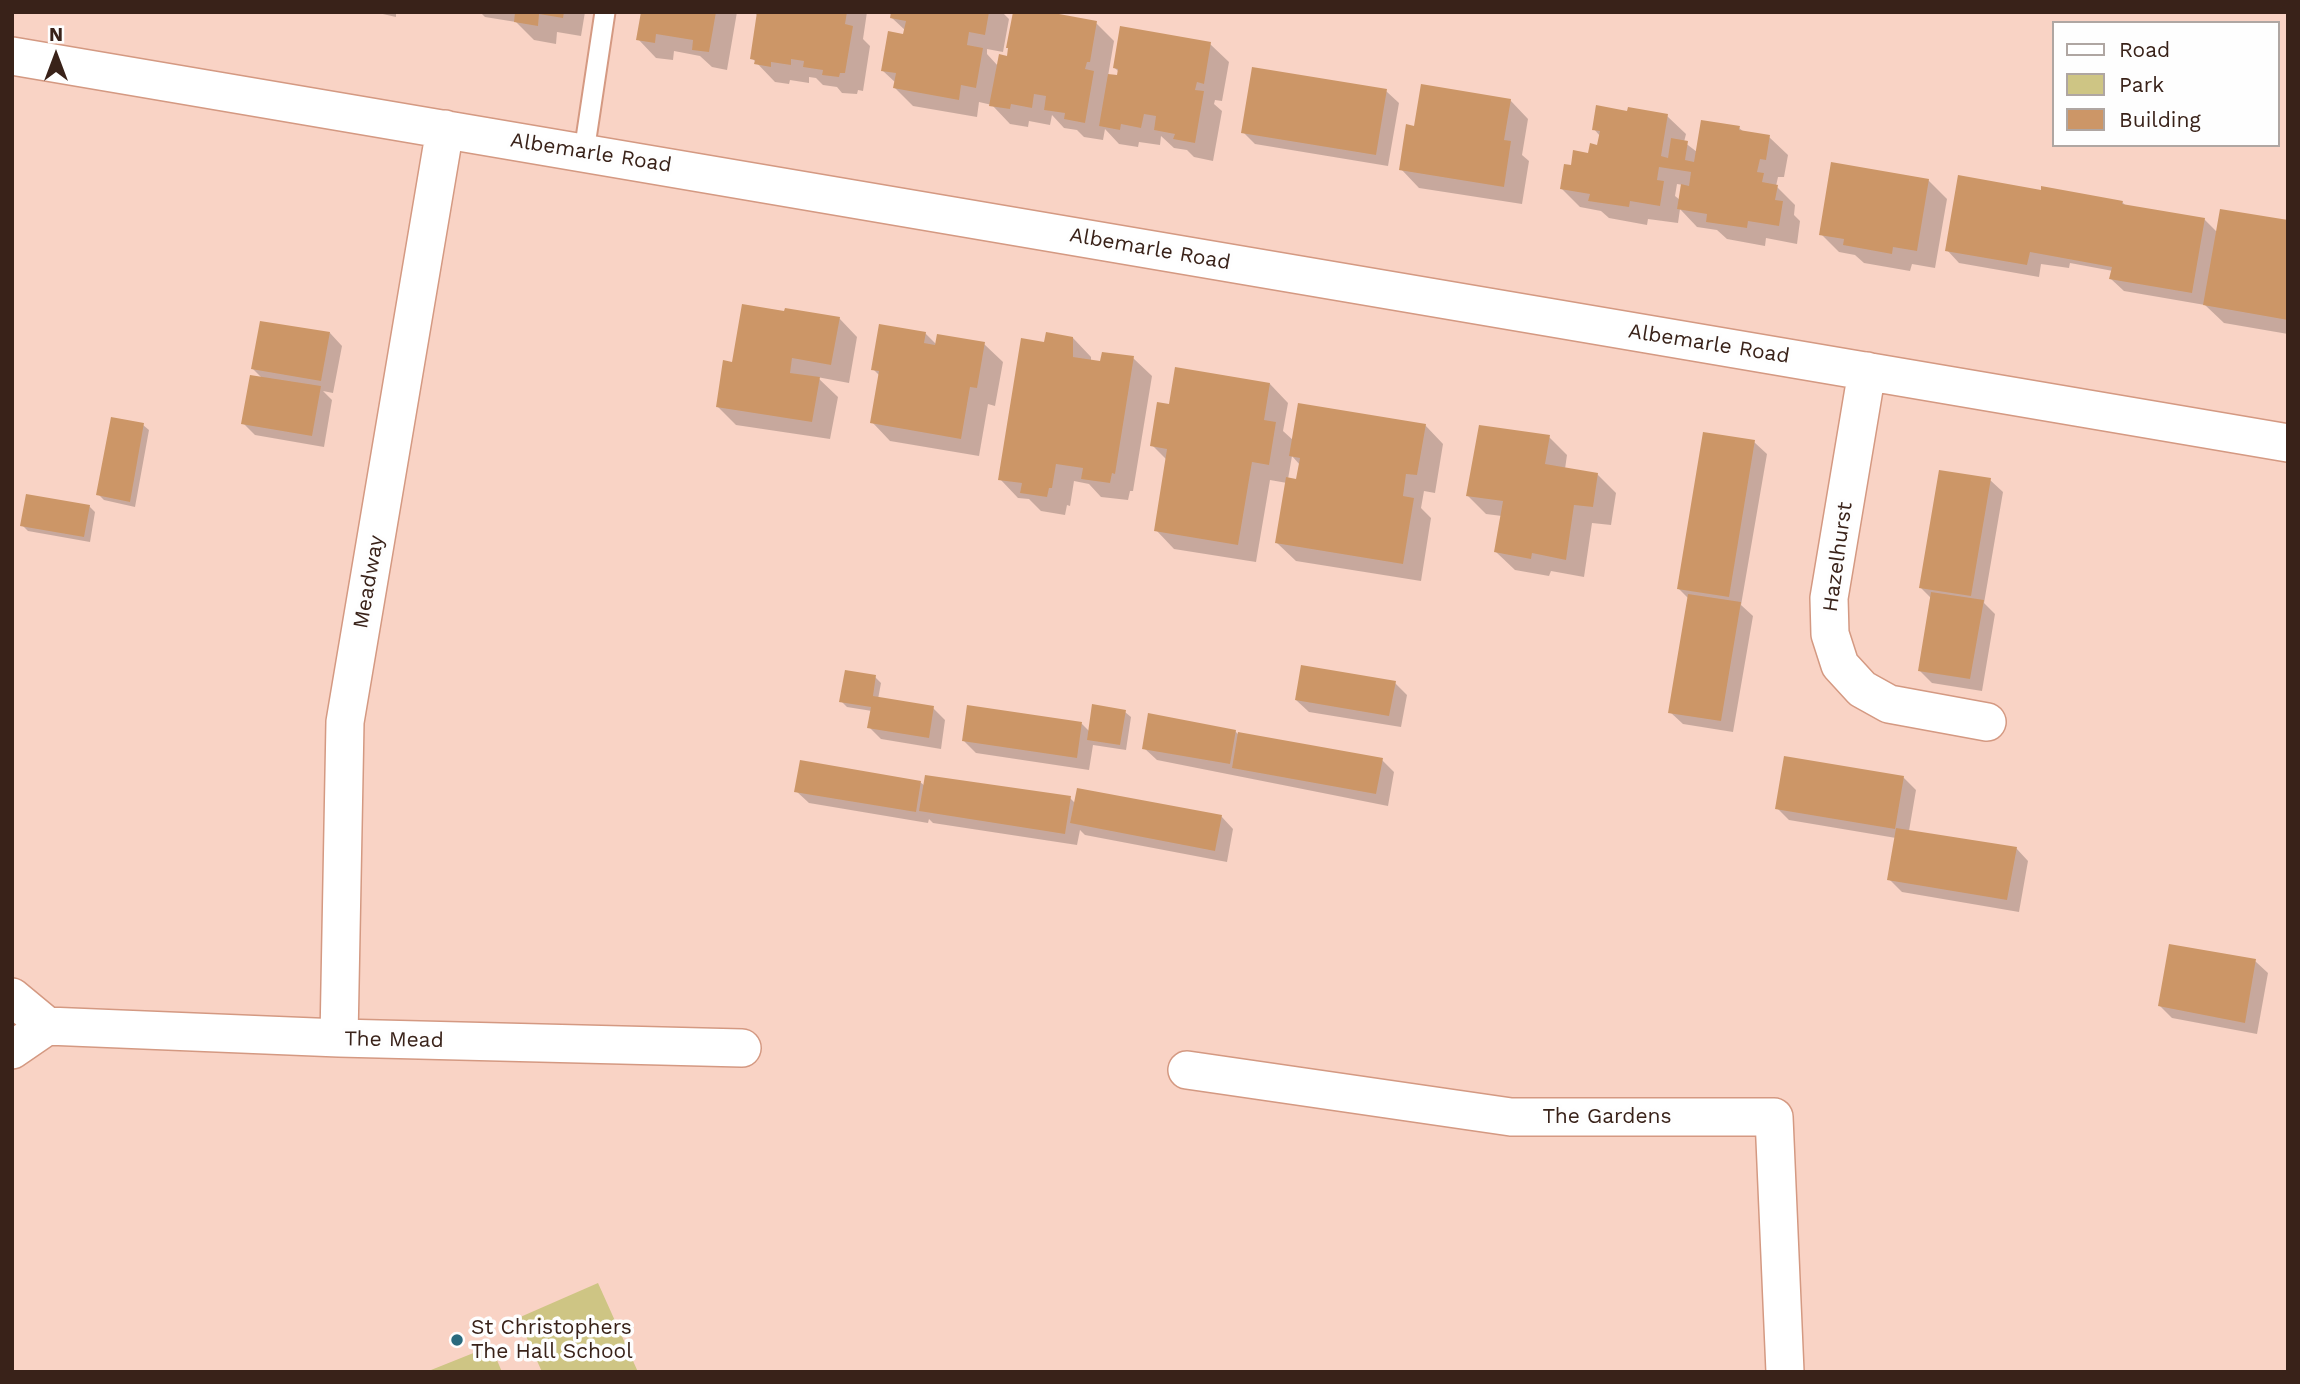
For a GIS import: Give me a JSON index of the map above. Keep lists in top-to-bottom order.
{
  "streets": {
    "street": [
      "Albemarle Road",
      "Hazelhurst",
      "Meadway",
      "The Mead",
      "The Gardens"
    ]
  },
  "crossings": [
    ["Albemarle Road", "Hazelhurst"],
    ["Albemarle Road", "Meadway"],
    ["Meadway", "The Mead"]
  ],
  "places": ["St Christophers The Hall School"],
  "legend": ["Road", "Park", "Building"],
  "north": "top"
}
